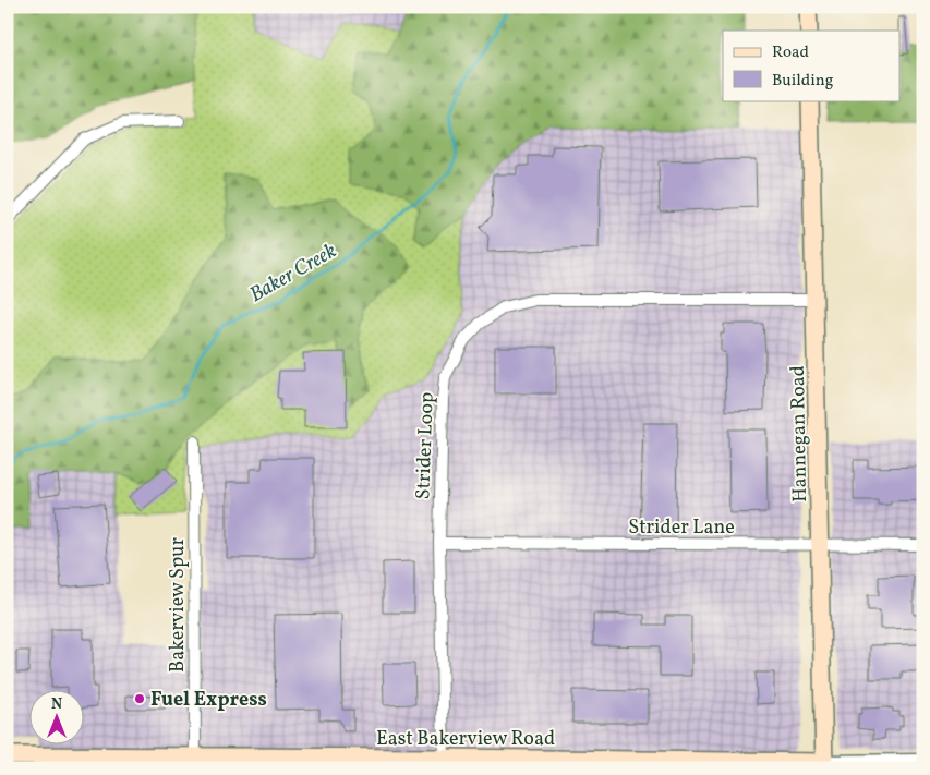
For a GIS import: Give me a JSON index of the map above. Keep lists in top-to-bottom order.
{
  "streets": {
    "main road": ["Hannegan Road", "East Bakerview Road"],
    "street": ["Strider Loop", "Strider Lane", "Bakerview Spur"]
  },
  "crossings": [
    ["Hannegan Road", "Strider Loop"],
    ["Hannegan Road", "Strider Lane"],
    ["Hannegan Road", "East Bakerview Road"],
    ["Strider Loop", "Strider Lane"],
    ["Strider Loop", "East Bakerview Road"],
    ["Bakerview Spur", "East Bakerview Road"]
  ],
  "water": ["Baker Creek"],
  "places": ["Fuel Express"],
  "legend": ["Road", "Building"],
  "north": "top"
}
